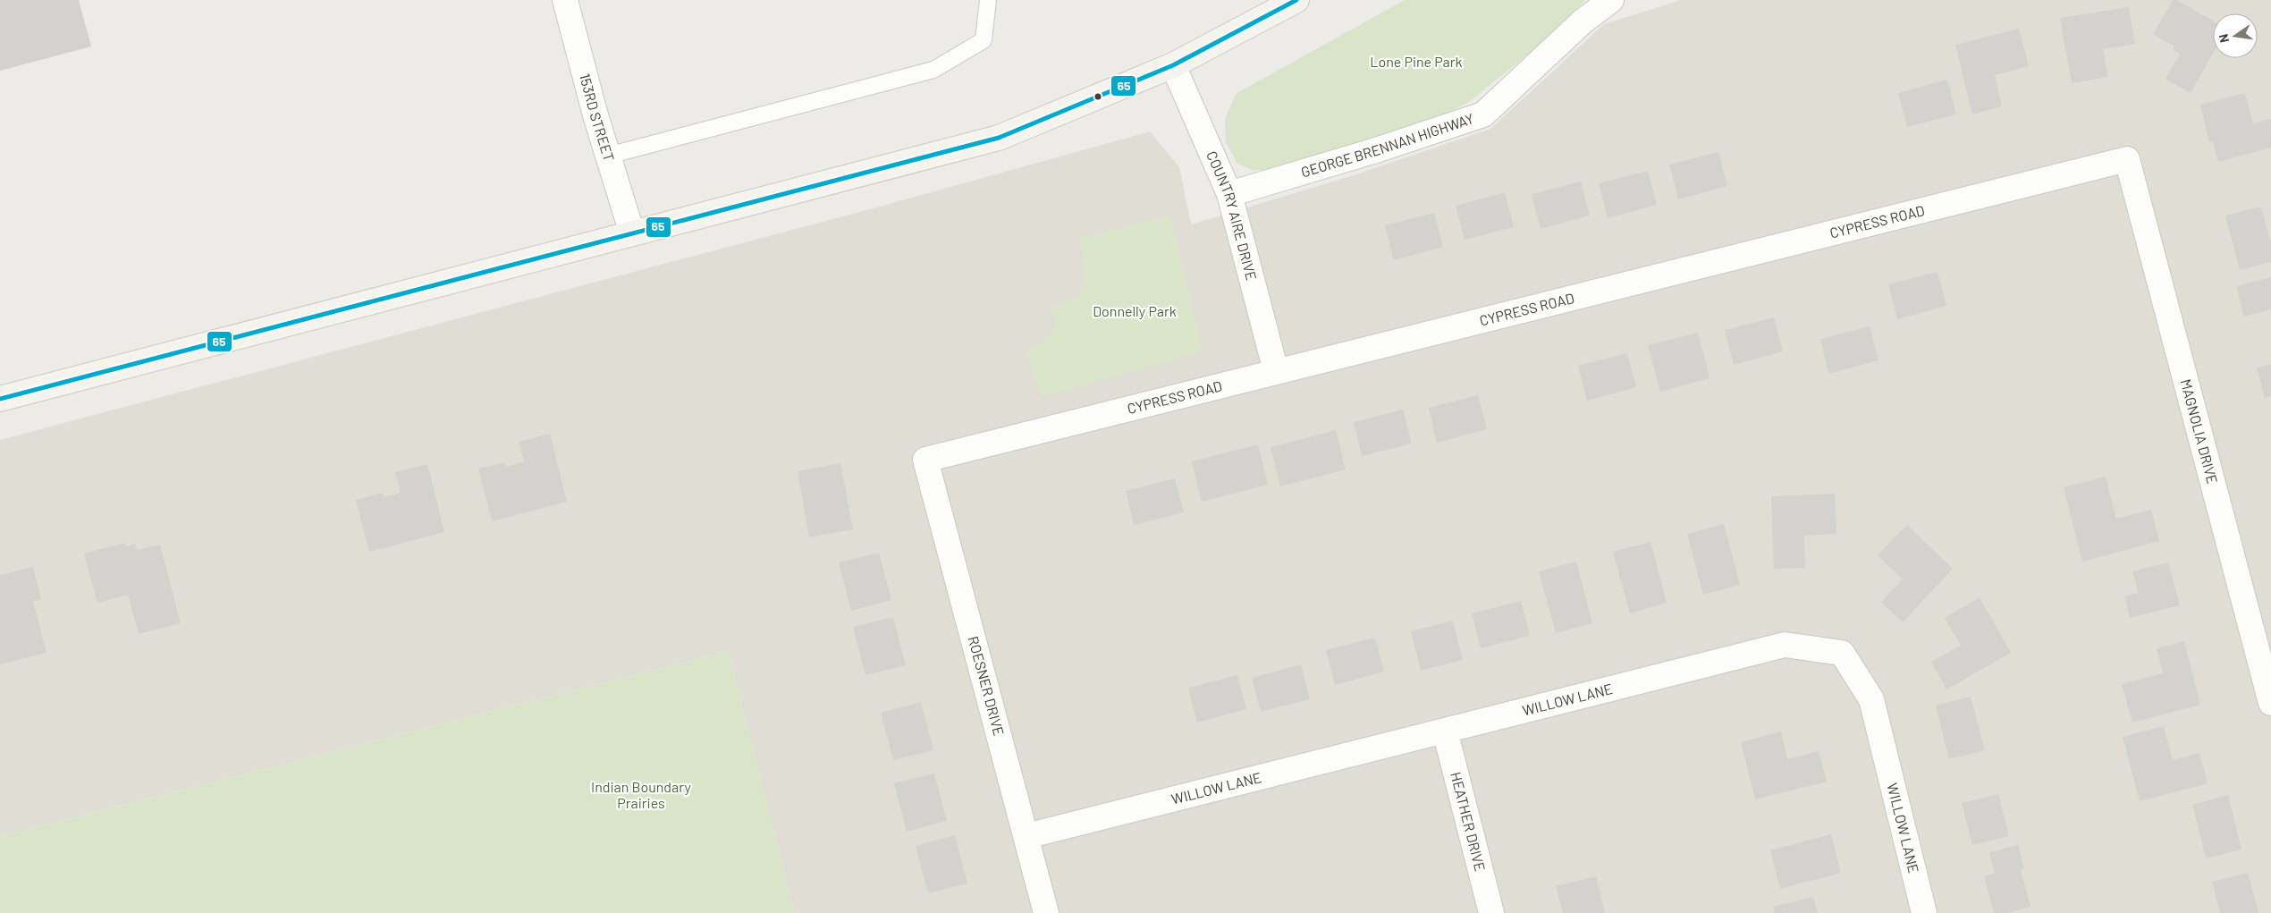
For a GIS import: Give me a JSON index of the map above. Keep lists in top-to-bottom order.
{
  "streets": {
    "street": [
      "153RD STREET",
      "GEORGE BRENNAN HIGHWAY",
      "COUNTRY AIRE DRIVE",
      "CYPRESS ROAD",
      "MAGNOLIA DRIVE",
      "ROESNER DRIVE",
      "WILLOW LANE",
      "HEATHER DRIVE"
    ]
  },
  "crossings": [
    ["GEORGE BRENNAN HIGHWAY", "COUNTRY AIRE DRIVE"],
    ["COUNTRY AIRE DRIVE", "CYPRESS ROAD"],
    ["CYPRESS ROAD", "MAGNOLIA DRIVE"],
    ["CYPRESS ROAD", "ROESNER DRIVE"],
    ["ROESNER DRIVE", "WILLOW LANE"],
    ["WILLOW LANE", "HEATHER DRIVE"]
  ],
  "parks": ["Lone Pine Park", "Donnelly Park", "Indian Boundary Prairies"],
  "lines": ["transit line 65"],
  "north": "left"
}
